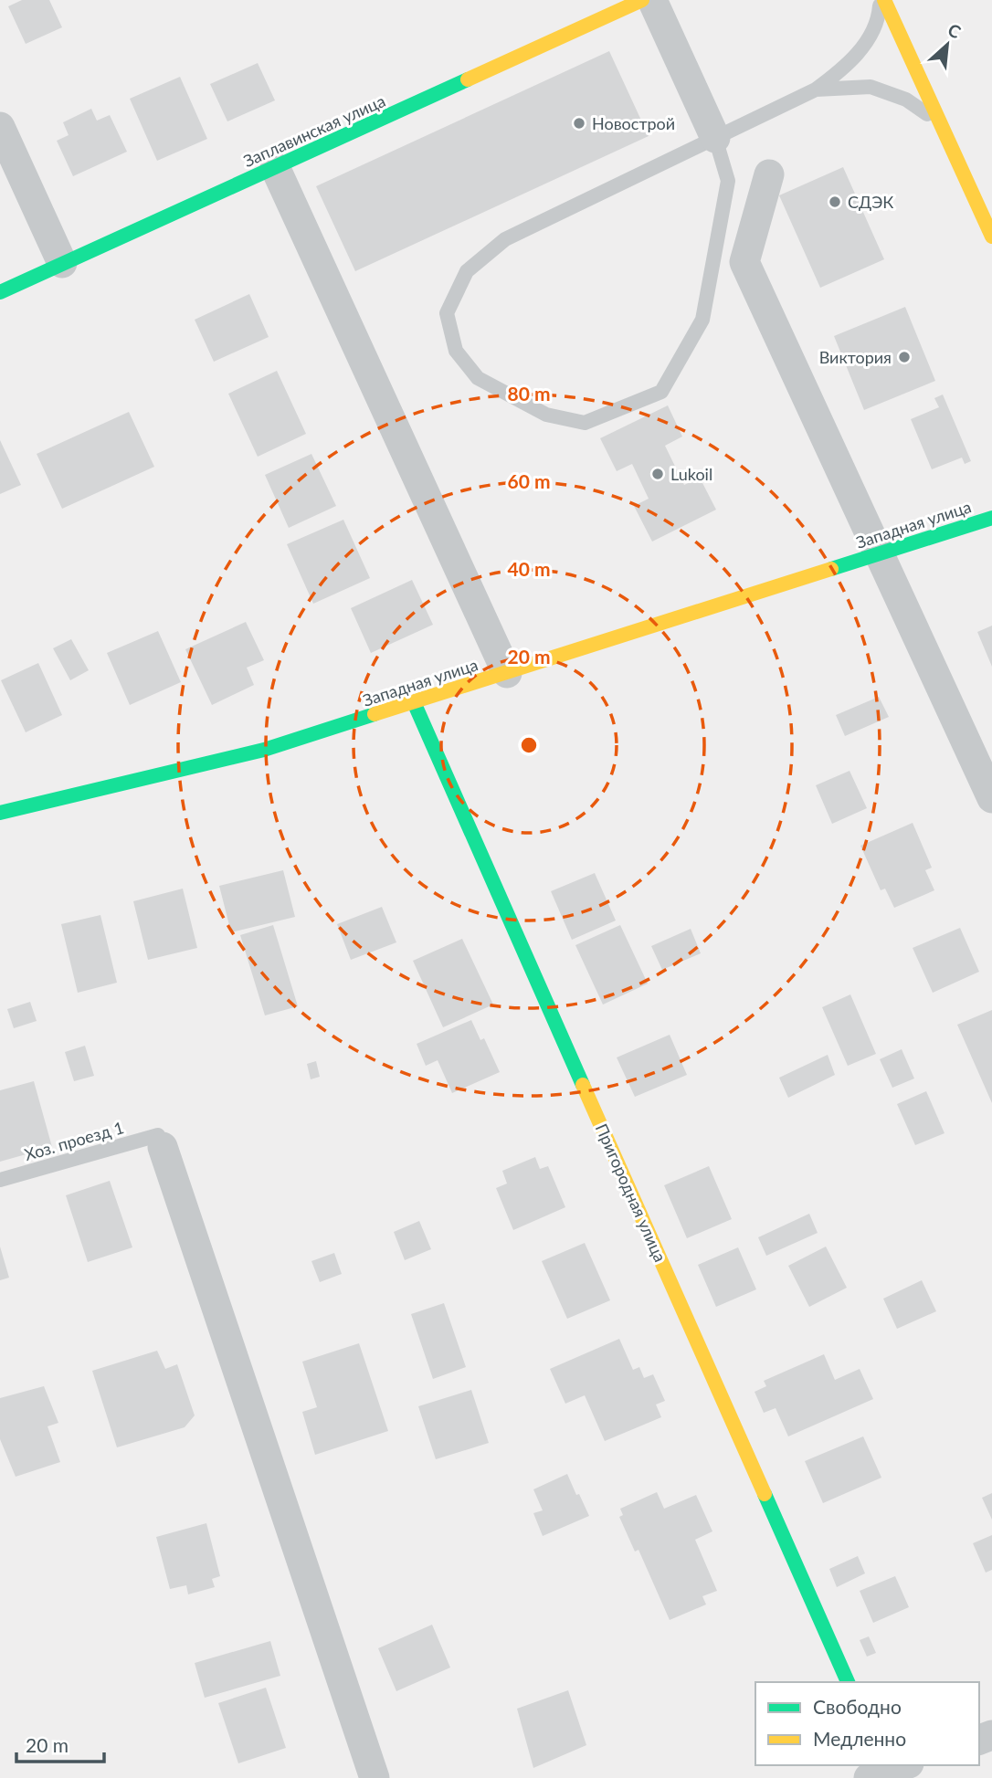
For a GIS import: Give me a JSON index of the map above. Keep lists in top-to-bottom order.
{
  "streets": {
    "street": ["Заплавинская улица", "Западная улица", "Пригородная улица"],
    "lane": ["Хоз. проезд 1"]
  },
  "crossings": [
    ["Западная улица", "Пригородная улица"]
  ],
  "places": [
    "Новострой",
    "СДЭК",
    "Виктория",
    "Lukoil"
  ],
  "legend": ["Свободно", "Медленно"],
  "scale_bar": "20 m",
  "north": "top right",
  "rings": [
    "80 m",
    "60 m",
    "40 m",
    "20 m"
  ]
}
